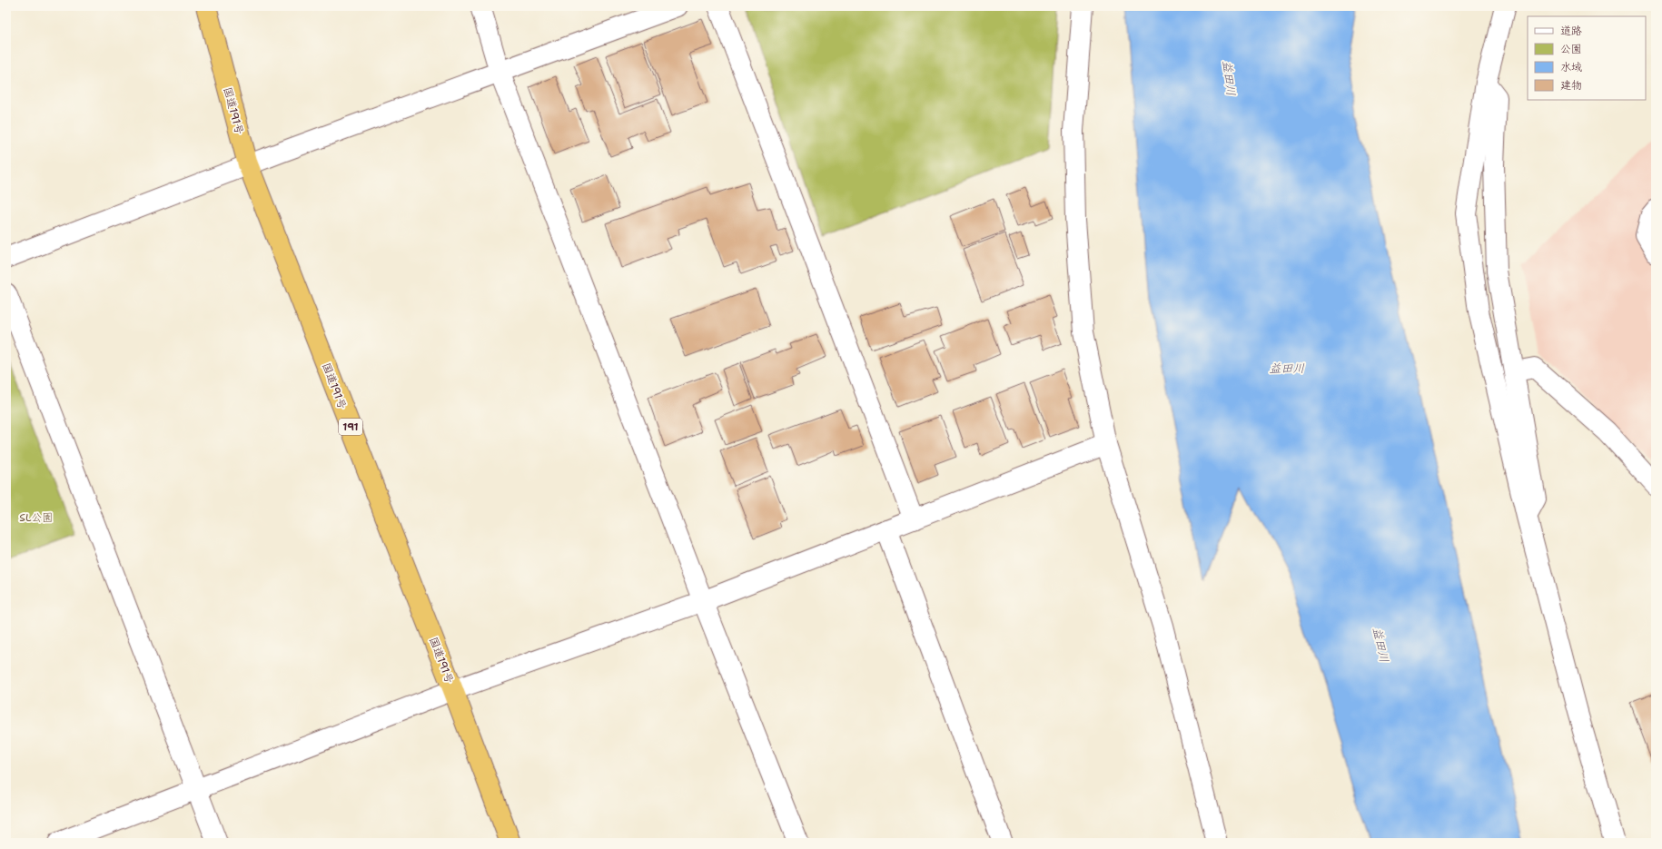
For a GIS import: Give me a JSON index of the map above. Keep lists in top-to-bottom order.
{
  "streets": {
    "highway": ["国道191号", "191"]
  },
  "water": ["益田川"],
  "parks": ["SL公園"],
  "legend": [
    "道路",
    "公園",
    "水域",
    "建物"
  ]
}
